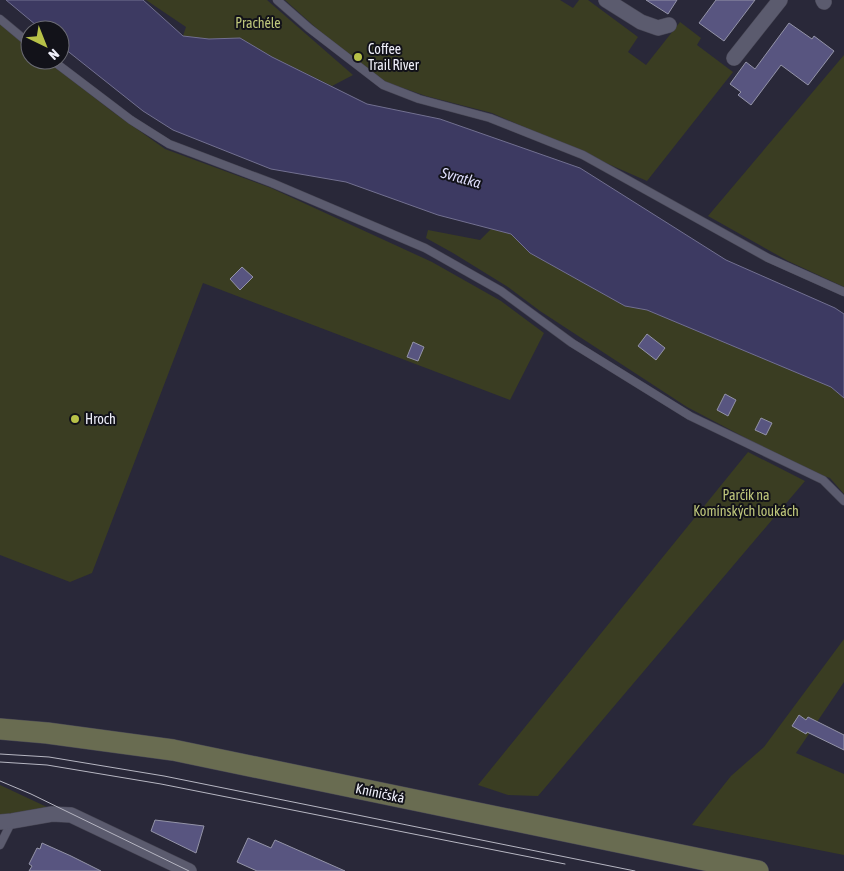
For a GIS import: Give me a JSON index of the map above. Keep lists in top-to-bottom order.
{
  "streets": {
    "main road": ["Kníničská"]
  },
  "water": ["Svratka"],
  "parks": ["Prachéle", "Parčík na Komínských loukách"],
  "places": ["Coffee Trail River", "Hroch"],
  "north": "bottom right"
}
